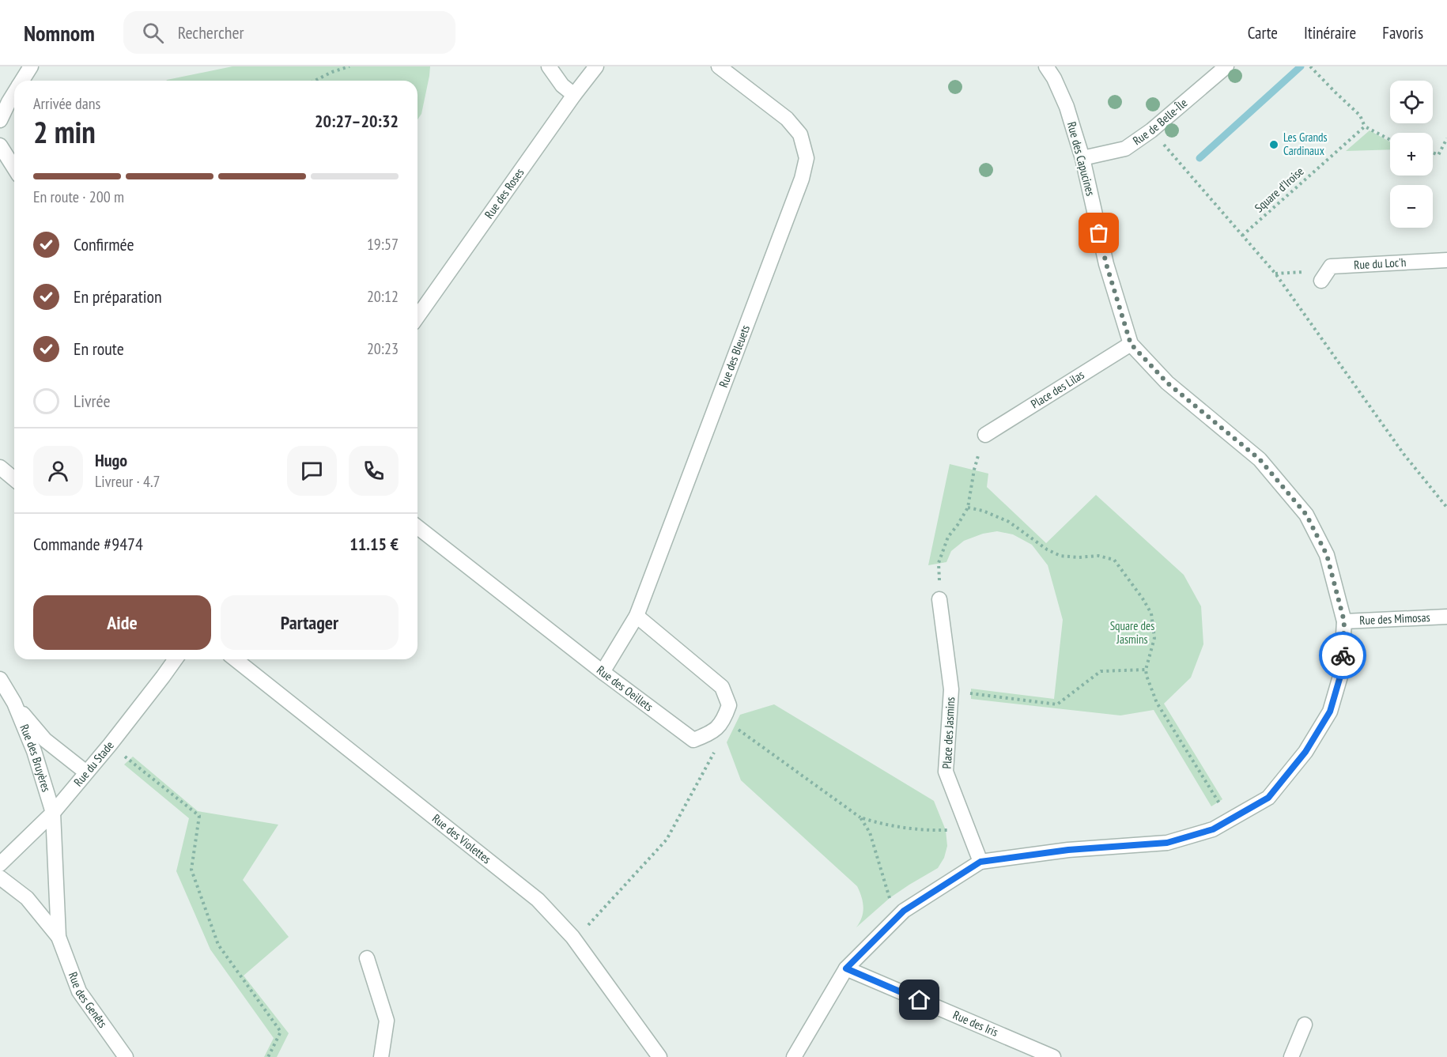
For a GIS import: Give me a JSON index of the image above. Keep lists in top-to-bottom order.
{
  "streets": {
    "street": [
      "Rue de Belle-Île",
      "Rue des Capucines",
      "Rue des Roses",
      "Rue du Loc'h",
      "Rue des Bleuets",
      "Place des Lilas",
      "Rue des Mimosas",
      "Rue des Oeillets",
      "Place des Jasmins",
      "Rue des Bruyères",
      "Rue du Stade",
      "Rue des Violettes",
      "Rue des Genêts",
      "Rue des Iris"
    ],
    "path": ["Square d'Iroise"]
  },
  "crossings": [
    ["Rue de Belle-Île", "Rue des Capucines"],
    ["Rue des Capucines", "Place des Lilas"],
    ["Rue des Capucines", "Rue des Mimosas"],
    ["Rue des Capucines", "Place des Jasmins"],
    ["Rue des Capucines", "Rue des Iris"],
    ["Rue des Bleuets", "Rue des Oeillets"],
    ["Rue des Bruyères", "Rue du Stade"],
    ["Rue des Bruyères", "Rue des Genêts"],
    ["Rue du Stade", "Rue des Genêts"]
  ],
  "parks": ["Square des Jasmins"],
  "places": ["Les Grands Cardinaux"],
  "page": {
    "header": "Nomnom",
    "search": "Rechercher",
    "nav": ["Carte", "Itinéraire", "Favoris"],
    "map_buttons": ["+", "−"],
    "heading": ["2 min", "Arrivée dans", "20:27–20:32"],
    "panel": [
      "Hugo",
      "Livreur · 4.7",
      "Commande #9474",
      "11.15 €"
    ],
    "bar": "En route · 200 m",
    "list": [
      ["Confirmée", "19:57"],
      ["En préparation", "20:12"],
      ["En route", "20:23"],
      "Livrée"
    ],
    "buttons": ["Aide", "Partager"]
  }
}
